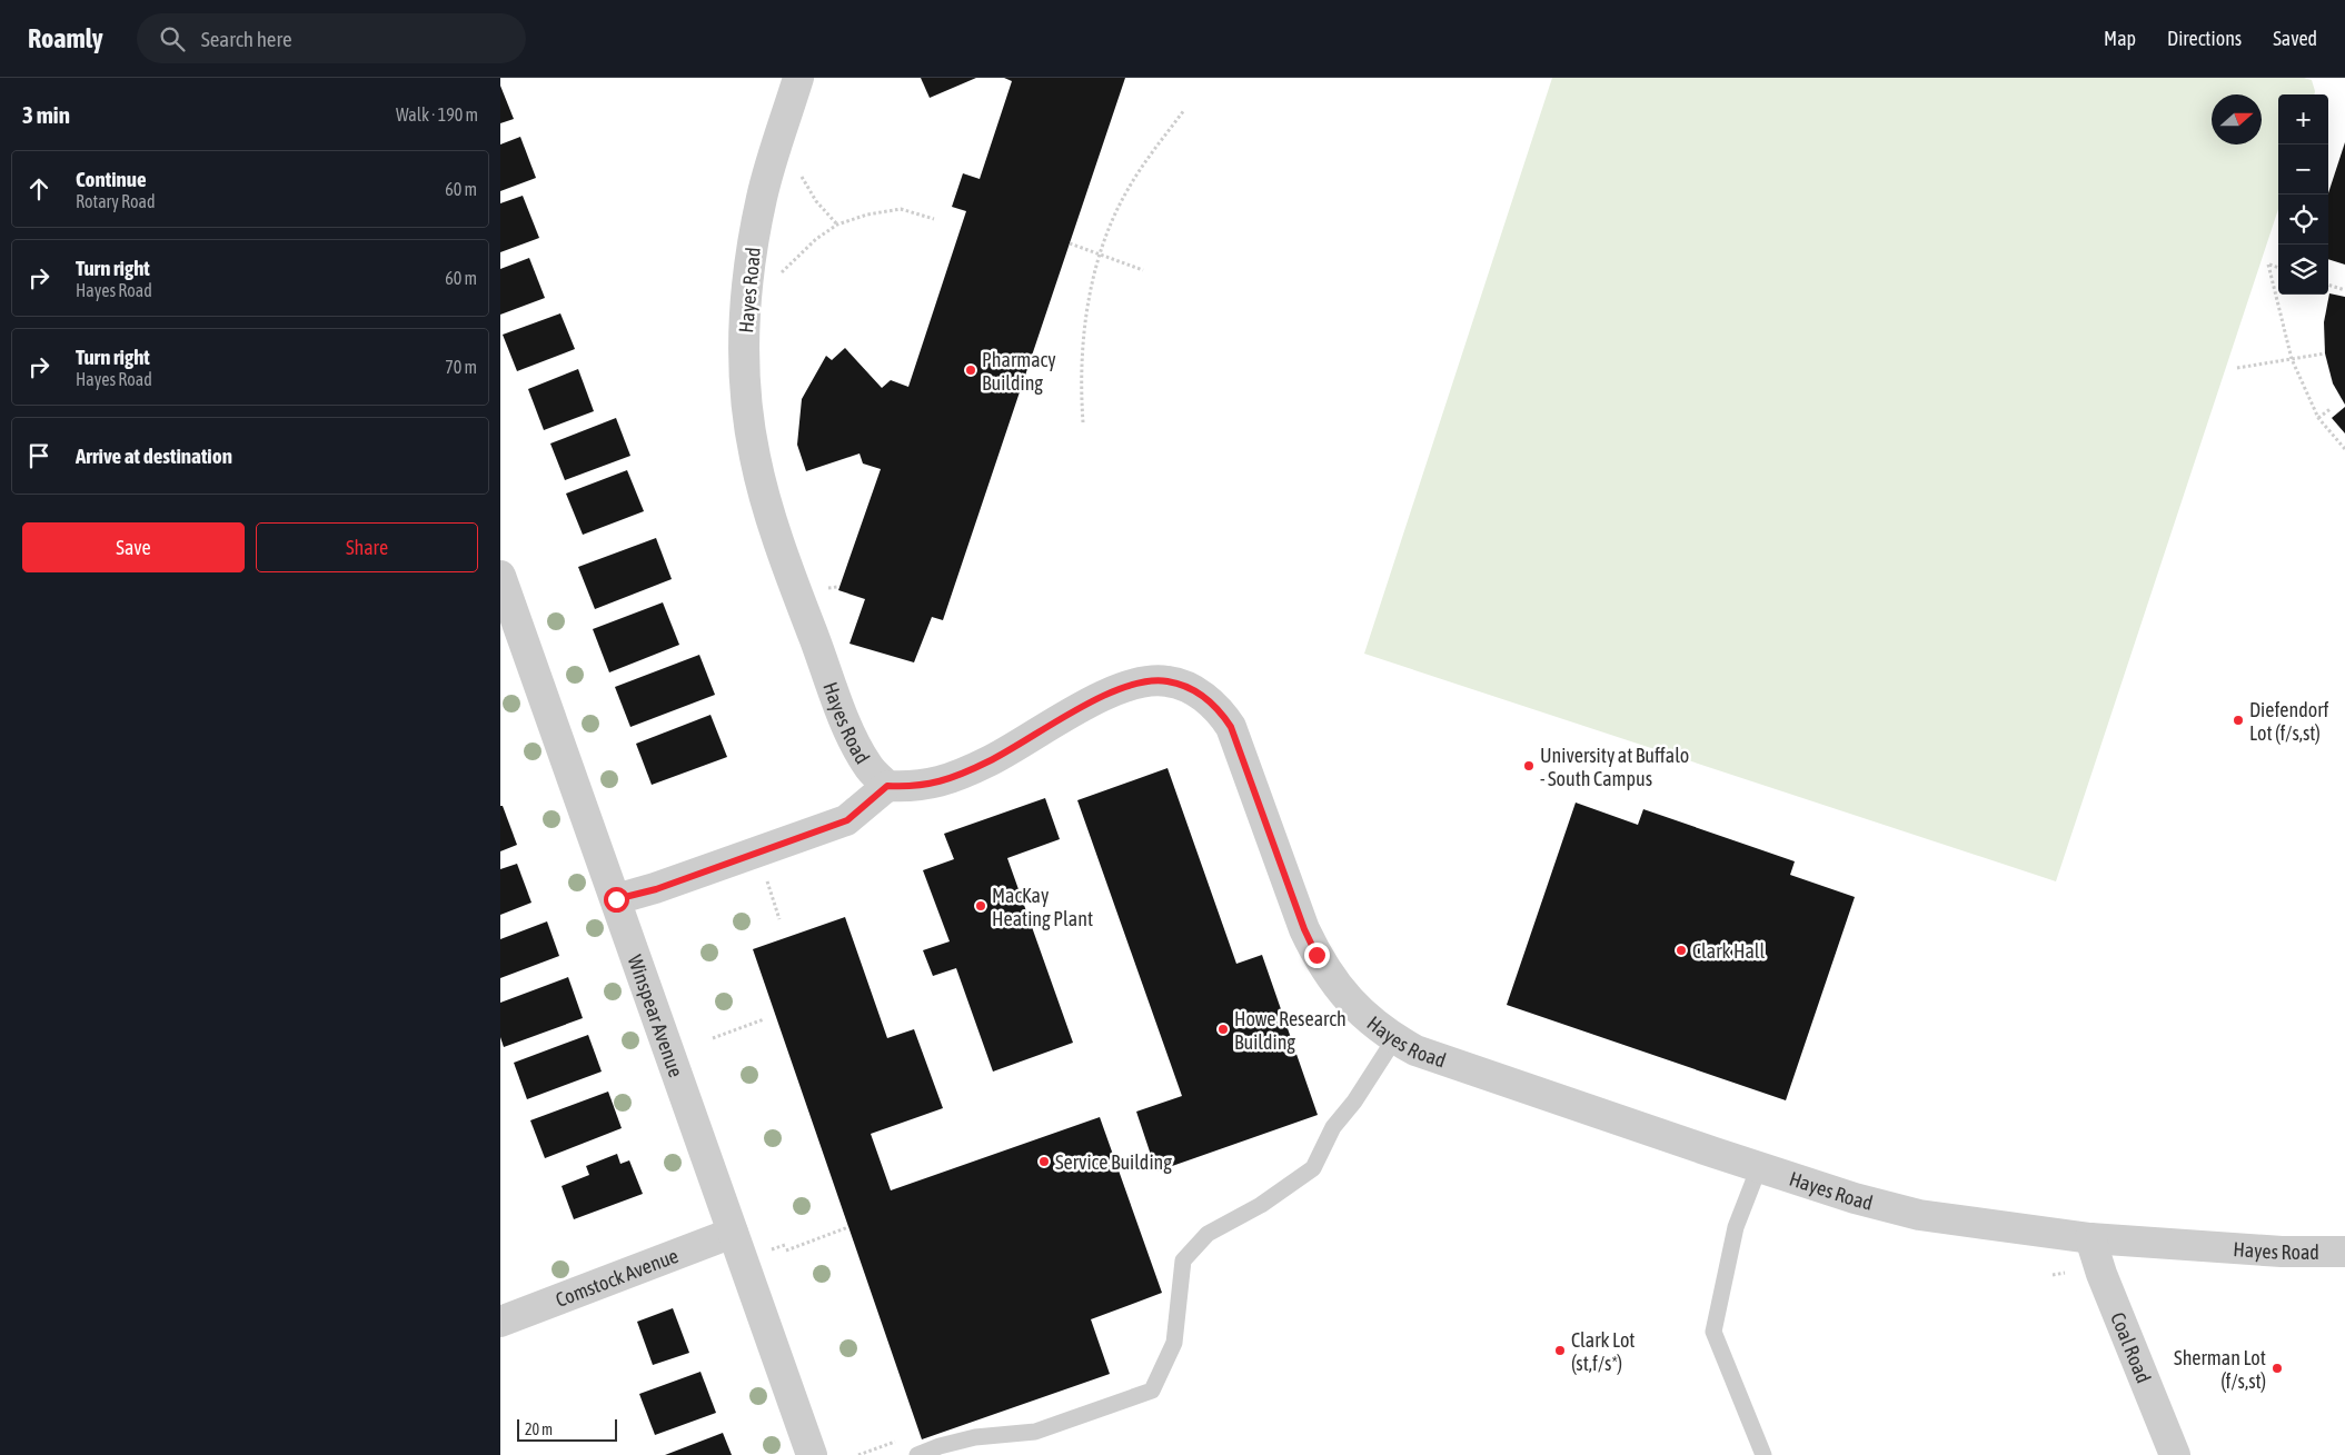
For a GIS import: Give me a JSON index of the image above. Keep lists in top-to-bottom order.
{
  "streets": {
    "street": [
      "Hayes Road",
      "Winspear Avenue",
      "Comstock Avenue",
      "Coal Road"
    ]
  },
  "crossings": [
    ["Hayes Road", "Coal Road"],
    ["Winspear Avenue", "Comstock Avenue"]
  ],
  "places": [
    "Pharmacy Building",
    "Diefendorf Lot (f/s,st)",
    "University at Buffalo - South Campus",
    "MacKay Heating Plant",
    "Clark Hall",
    "Howe Research Building",
    "Service Building",
    "Clark Lot (st,f/s*)",
    "Sherman Lot (f/s,st)"
  ],
  "scale_bar": "20 m",
  "north": "right",
  "page": {
    "header": "Roamly",
    "search": "Search here",
    "nav": ["Map", "Directions", "Saved"],
    "heading": ["3 min", "Walk · 190 m"],
    "map_buttons": ["+", "−"],
    "list": [
      ["Continue", "Rotary Road", "60 m"],
      ["Turn right", "Hayes Road", "60 m"],
      ["Turn right", "Hayes Road", "70 m"],
      "Arrive at destination"
    ],
    "buttons": ["Save", "Share"],
    "scale": "20 m"
  }
}
